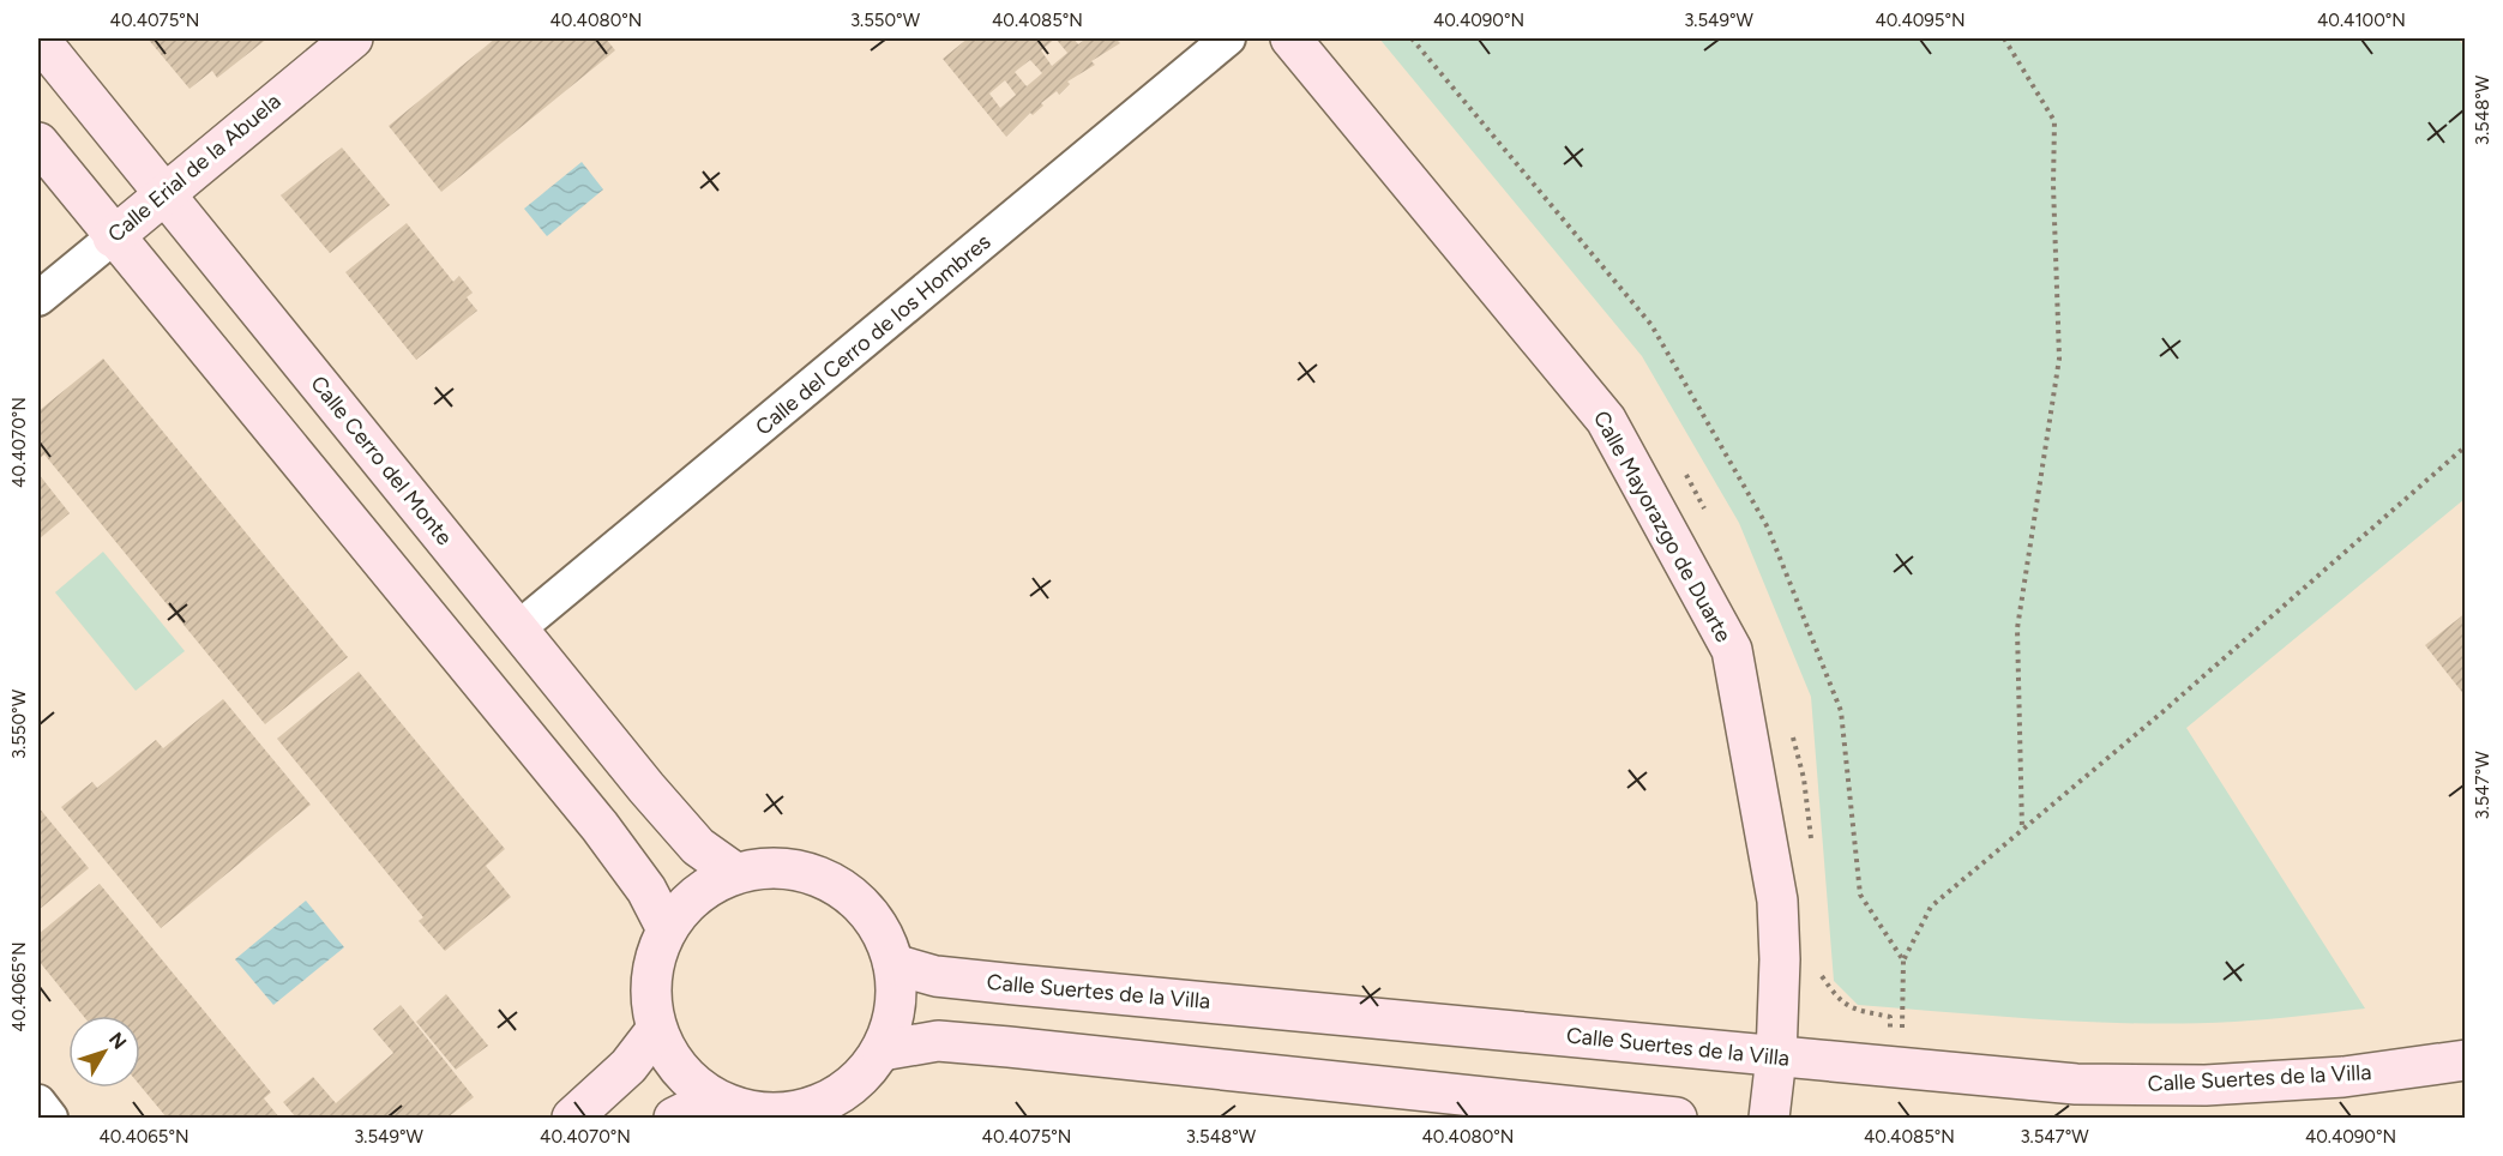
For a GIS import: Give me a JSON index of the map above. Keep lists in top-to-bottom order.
{
  "streets": {
    "main road": [
      "Calle Erial de la Abuela",
      "Calle Cerro del Monte",
      "Calle Mayorazgo de Duarte",
      "Calle Suertes de la Villa"
    ],
    "street": ["Calle del Cerro de los Hombres"]
  },
  "crossings": [
    ["Calle Erial de la Abuela", "Calle Cerro del Monte"],
    ["Calle del Cerro de los Hombres", "Calle Cerro del Monte"],
    ["Calle Cerro del Monte", "Calle Suertes de la Villa"],
    ["Calle Mayorazgo de Duarte", "Calle Suertes de la Villa"]
  ],
  "north": "top right",
  "coordinates": [
    "40.4075°N",
    "40.4080°N",
    "3.550°W",
    "40.4085°N",
    "40.4090°N",
    "3.549°W",
    "40.4095°N",
    "40.4100°N",
    "3.548°W",
    "40.4070°N",
    "3.547°W",
    "40.4065°N"
  ]
}
